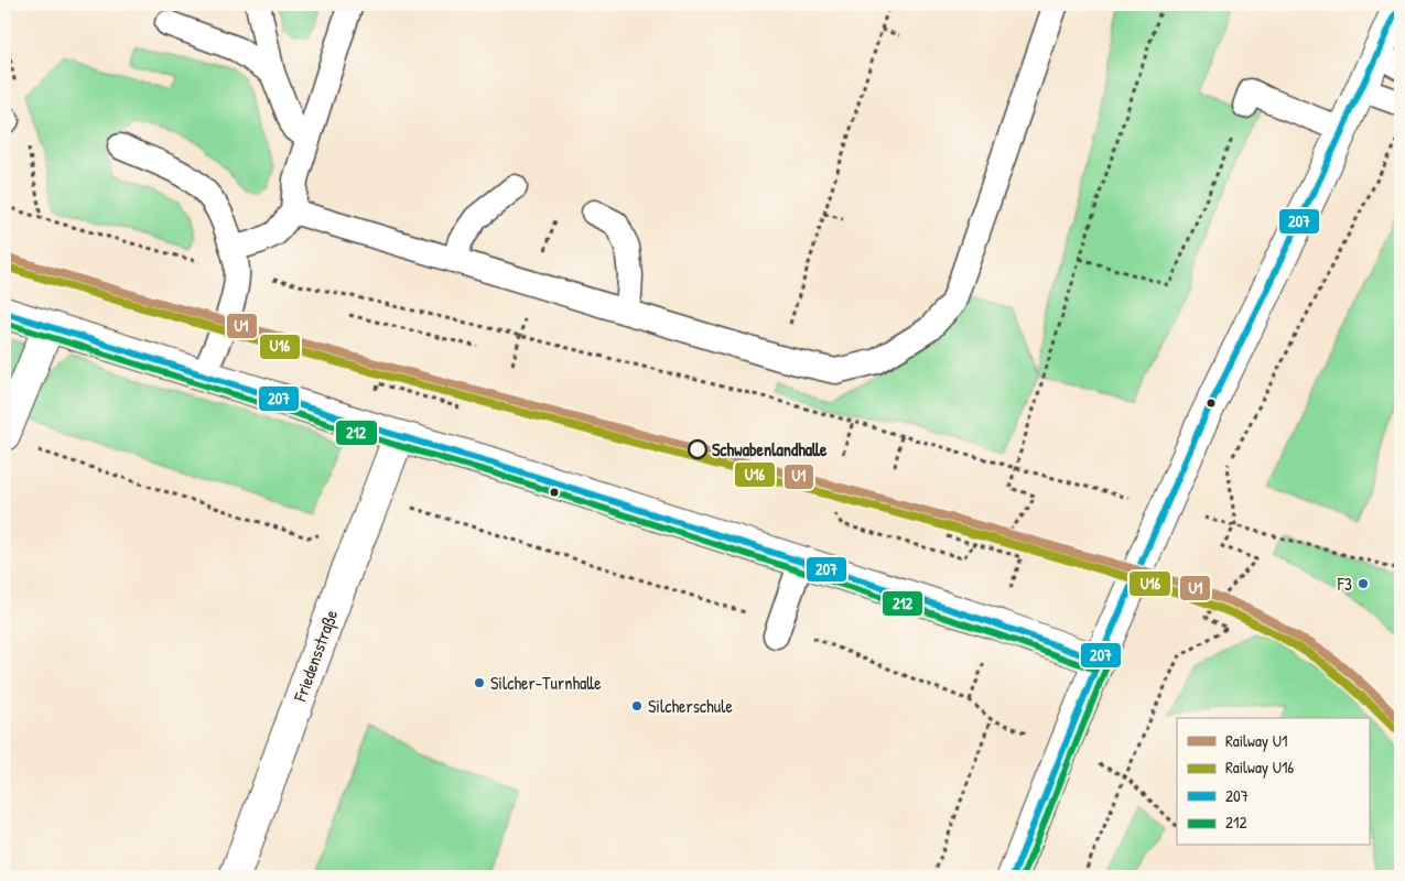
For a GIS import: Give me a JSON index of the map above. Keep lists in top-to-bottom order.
{
  "streets": {
    "street": ["Friedensstraße"]
  },
  "places": [
    "Schwabenlandhalle",
    "F3",
    "Silcher-Turnhalle",
    "Silcherschule"
  ],
  "lines": [
    "transit line 207",
    "rail line U1",
    "rail line U16",
    "transit line 212"
  ],
  "legend": [
    "Railway U1",
    "Railway U16",
    "207",
    "212"
  ]
}
